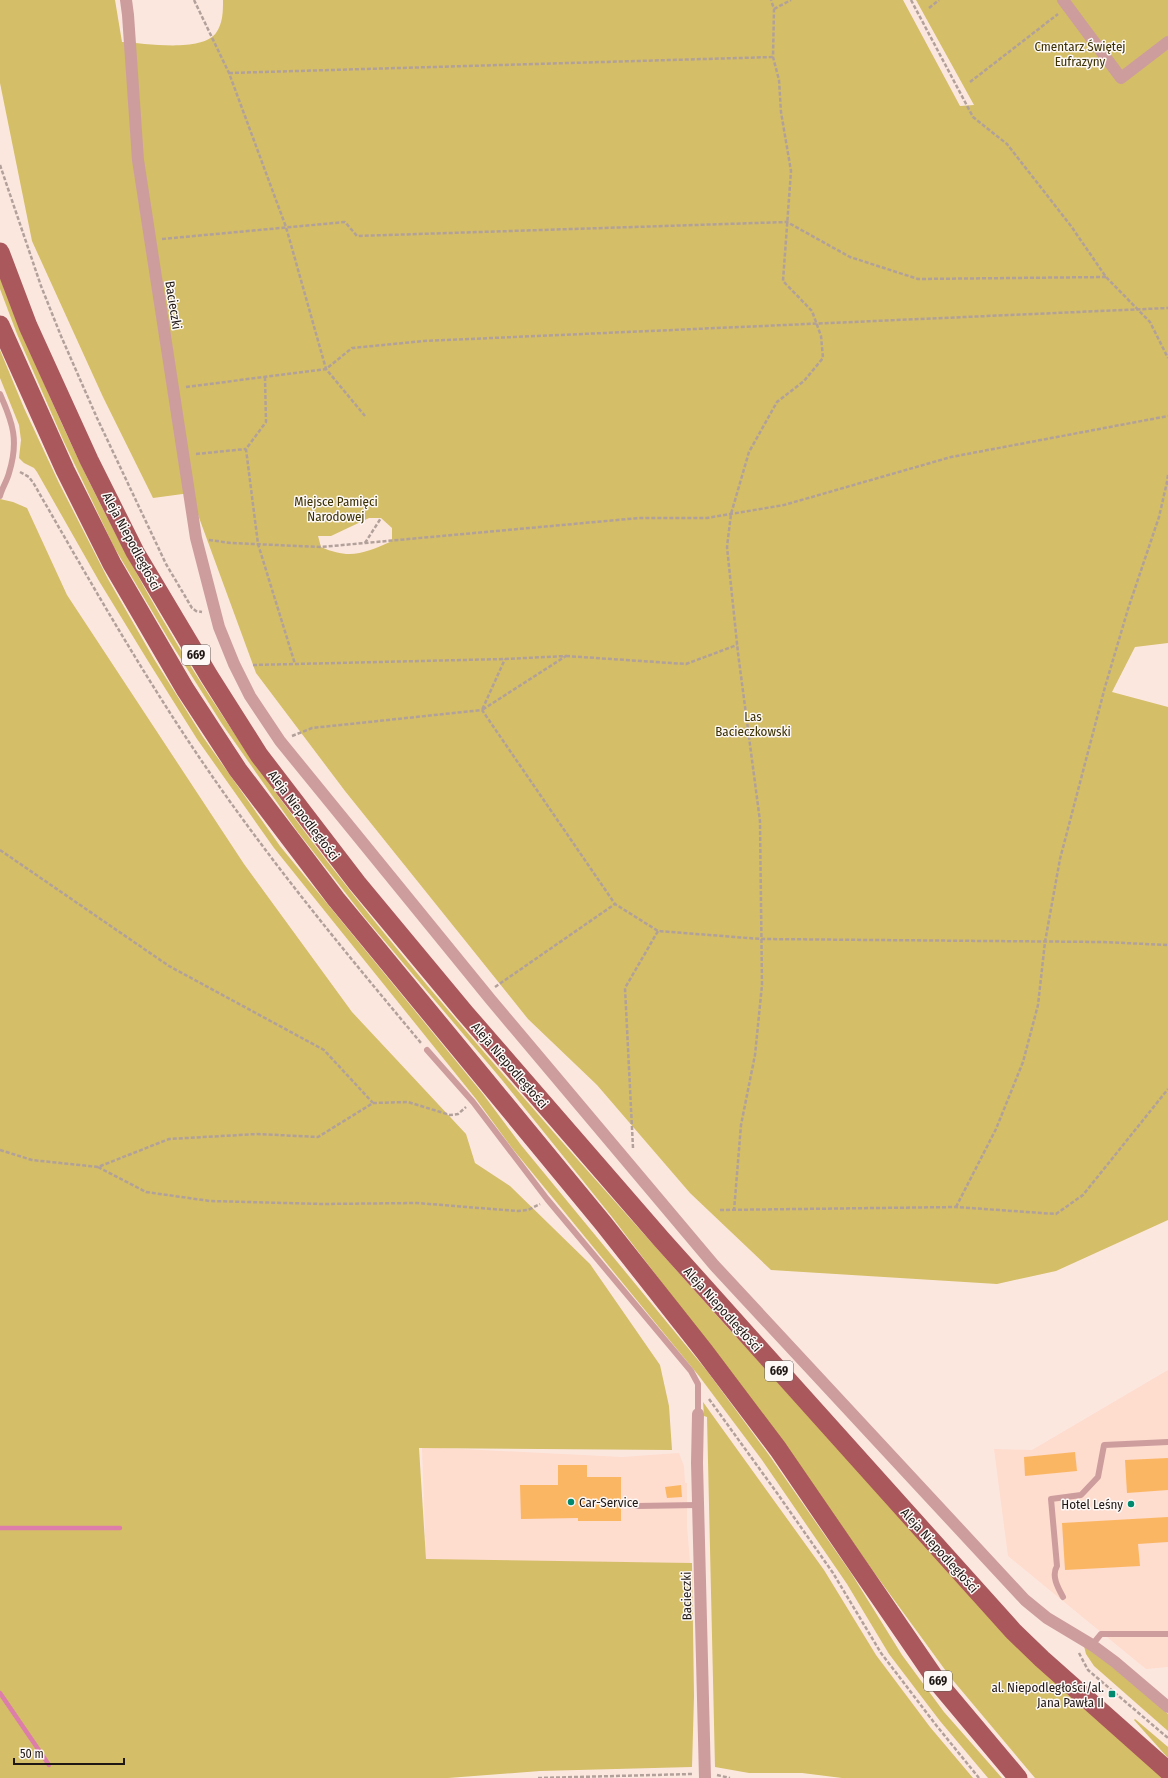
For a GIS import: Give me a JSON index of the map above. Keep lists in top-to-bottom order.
{
  "streets": {
    "main road": ["Aleja Niepodległości", "669"],
    "street": ["Bacieczki"]
  },
  "parks": ["Cmentarz Świętej Eufrazyny", "Miejsce Pamięci Narodowej", "Las Bacieczkowski"],
  "places": {
    "other": ["Car-Service", "Hotel Leśny"],
    "transit": ["al. Niepodległości/al. Jana Pawła II"]
  },
  "scale_bar": "50 m"
}
